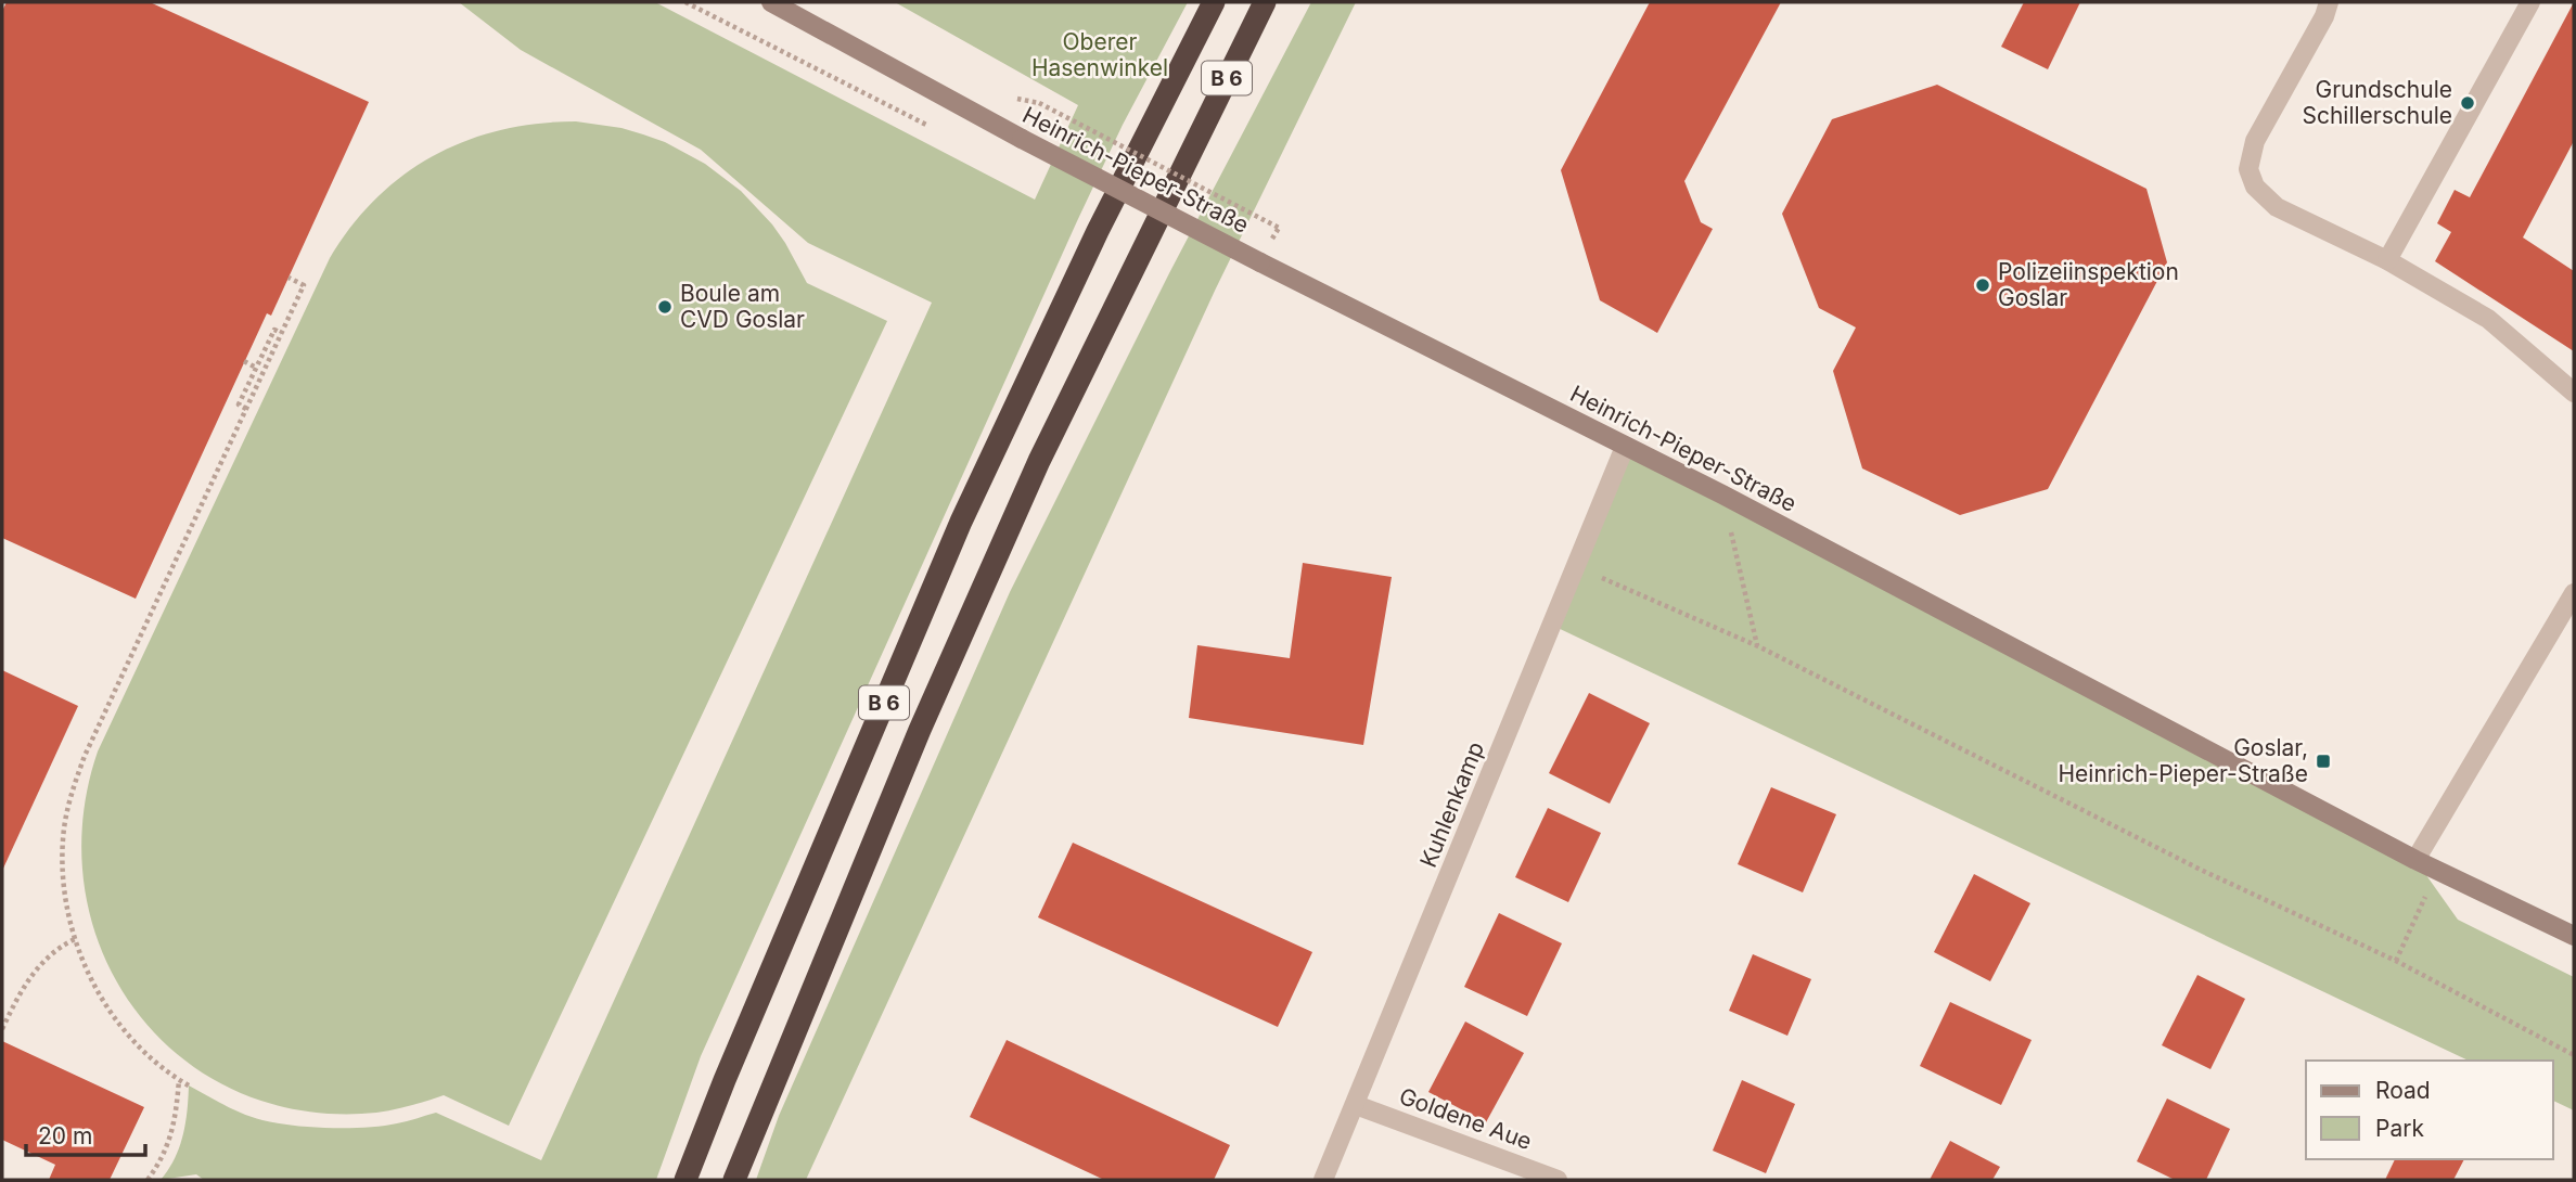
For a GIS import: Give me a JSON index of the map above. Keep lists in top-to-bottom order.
{
  "streets": {
    "highway": ["B 6"],
    "street": ["Heinrich-Pieper-Straße", "Kuhlenkamp", "Goldene Aue"]
  },
  "crossings": [
    ["Heinrich-Pieper-Straße", "Kuhlenkamp"],
    ["Kuhlenkamp", "Goldene Aue"]
  ],
  "parks": ["Oberer Hasenwinkel"],
  "places": {
    "other": ["Grundschule Schillerschule", "Polizeiinspektion Goslar", "Boule am CVD Goslar"],
    "transit": ["Goslar, Heinrich-Pieper-Straße"]
  },
  "legend": ["Road", "Park"],
  "scale_bar": "20 m"
}
